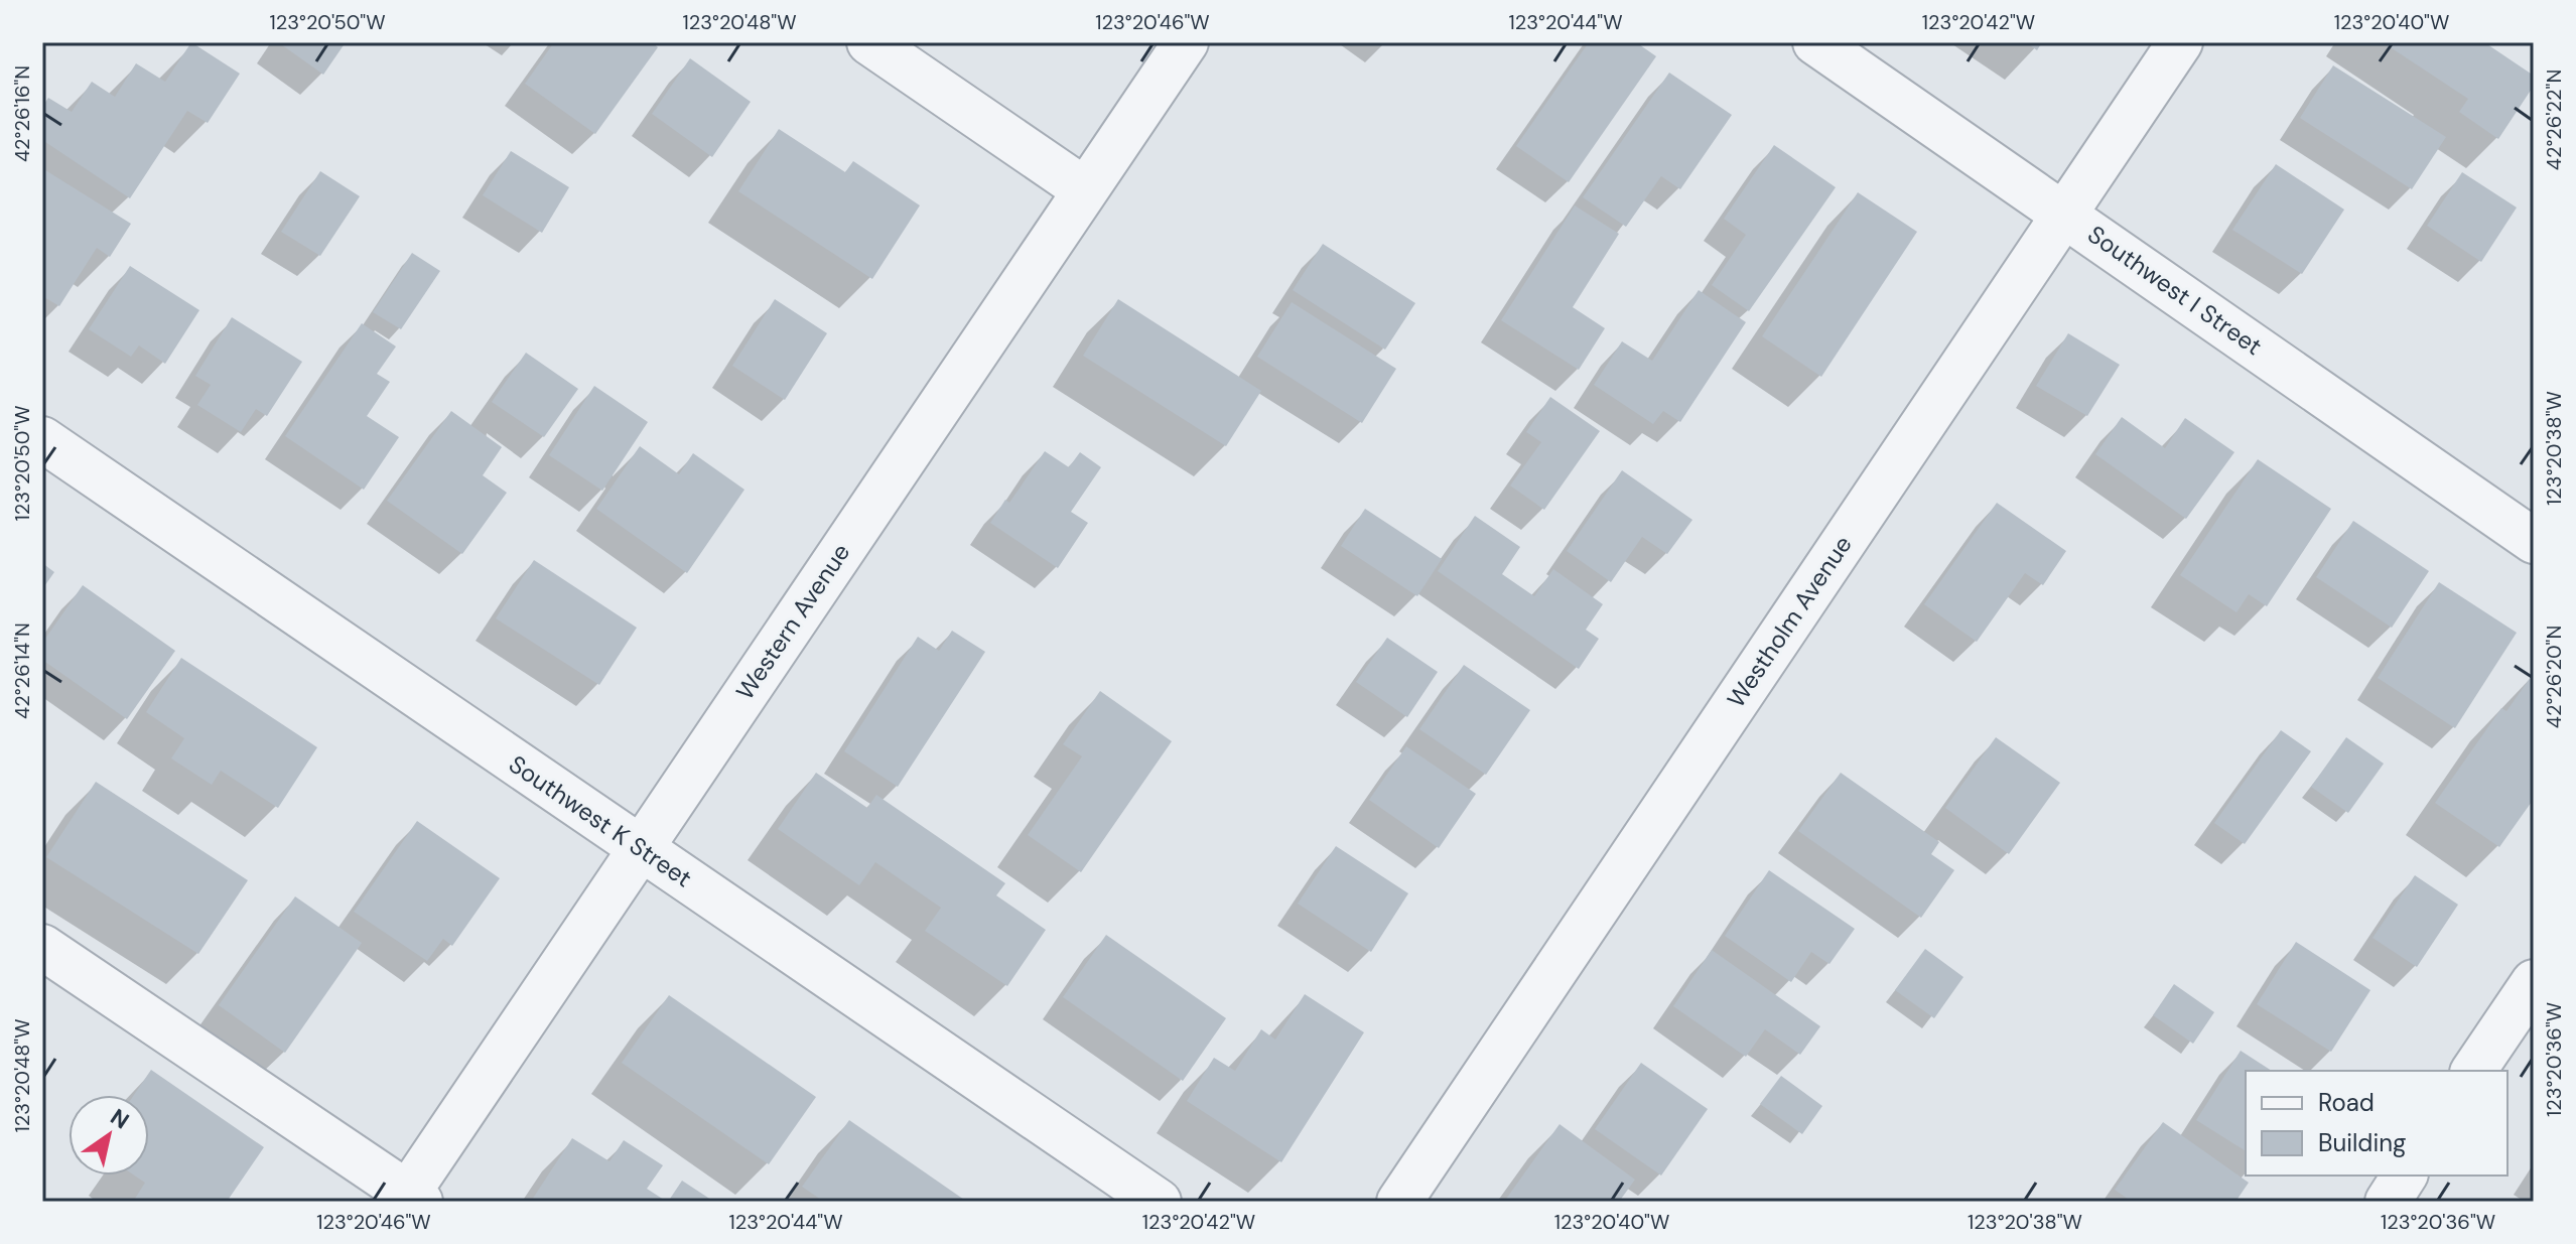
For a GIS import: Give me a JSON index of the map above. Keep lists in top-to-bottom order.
{
  "streets": {
    "street": [
      "Southwest I Street",
      "Western Avenue",
      "Westholm Avenue",
      "Southwest K Street"
    ]
  },
  "crossings": [
    ["Southwest I Street", "Westholm Avenue"],
    ["Western Avenue", "Southwest K Street"]
  ],
  "legend": ["Road", "Building"],
  "north": "top right",
  "coordinates": [
    "123°20'50\"W",
    "123°20'48\"W",
    "123°20'46\"W",
    "123°20'44\"W",
    "123°20'42\"W",
    "123°20'40\"W",
    "42°26'16\"N",
    "42°26'22\"N",
    "123°20'38\"W",
    "42°26'14\"N",
    "42°26'20\"N",
    "123°20'36\"W"
  ]
}
